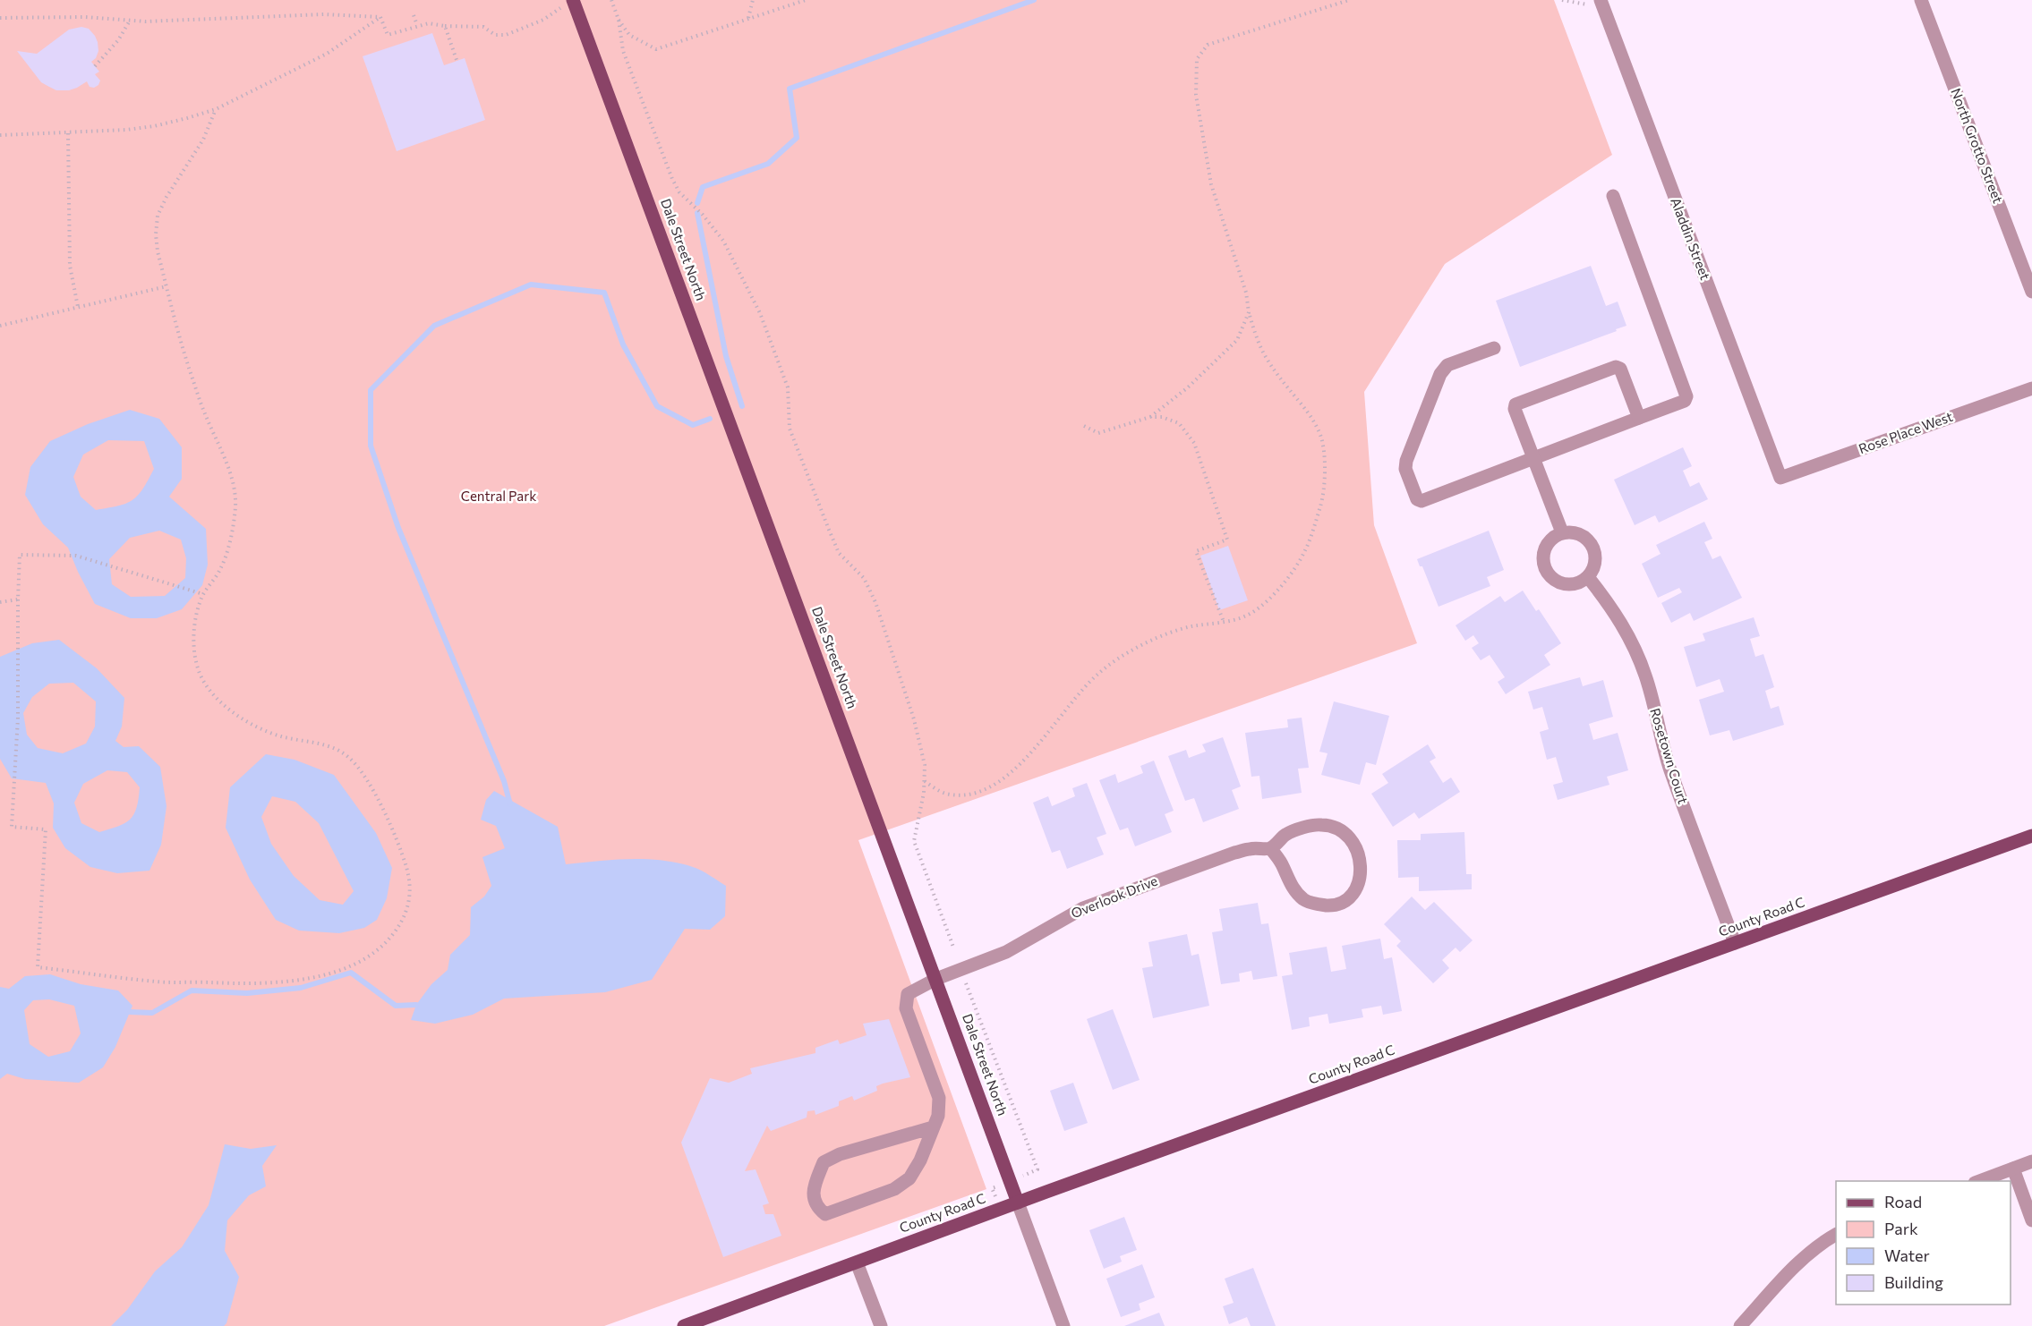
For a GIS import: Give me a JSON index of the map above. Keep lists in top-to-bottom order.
{
  "streets": {
    "main road": ["Dale Street North", "County Road C"],
    "street": [
      "North Grotto Street",
      "Aladdin Street",
      "Rose Place West",
      "Rosetown Court",
      "Overlook Drive"
    ]
  },
  "crossings": [
    ["Aladdin Street", "Rose Place West"],
    ["Dale Street North", "Overlook Drive"],
    ["Dale Street North", "County Road C"],
    ["Rosetown Court", "County Road C"]
  ],
  "parks": ["Central Park"],
  "legend": [
    "Road",
    "Park",
    "Water",
    "Building"
  ]
}
